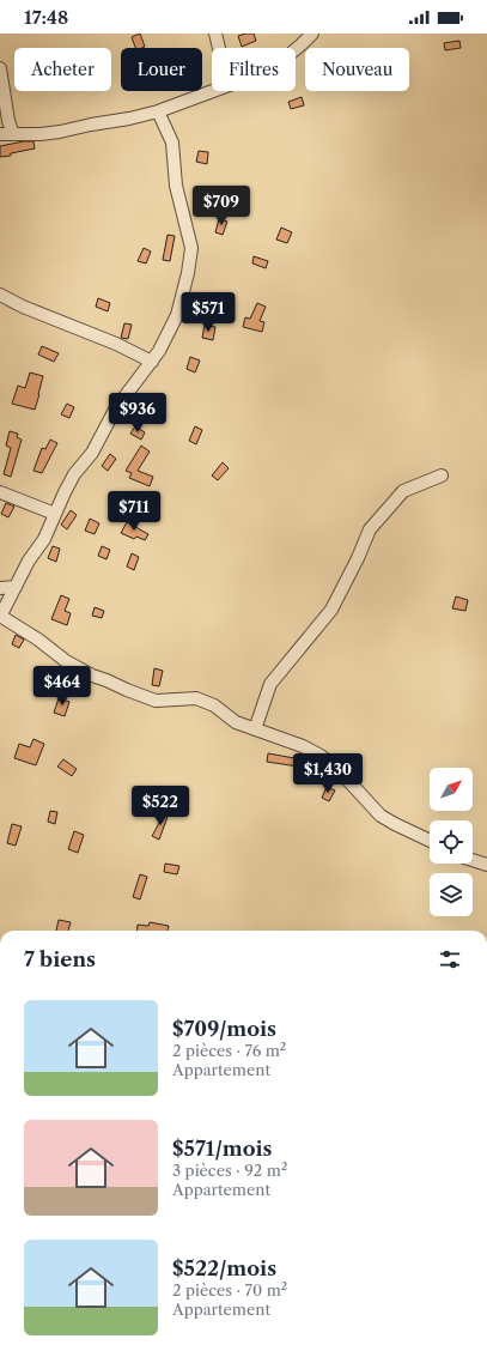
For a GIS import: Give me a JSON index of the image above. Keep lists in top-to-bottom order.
{
  "north": "top right",
  "page": {
    "status": "17:48",
    "chip": [
      "Acheter",
      "Louer",
      "Filtres",
      "Nouveau"
    ],
    "price": [
      "$709",
      "$571",
      "$936",
      "$711",
      "$464",
      "$1,430",
      "$522"
    ],
    "heading": "7 biens",
    "list": [
      {
        "name": "$709/mois",
        "note": "2 pièces · 76 m² · Appartement"
      },
      {
        "name": "$571/mois",
        "note": "3 pièces · 92 m² · Appartement"
      },
      {
        "name": "$522/mois",
        "note": "2 pièces · 70 m² · Appartement"
      }
    ]
  }
}
